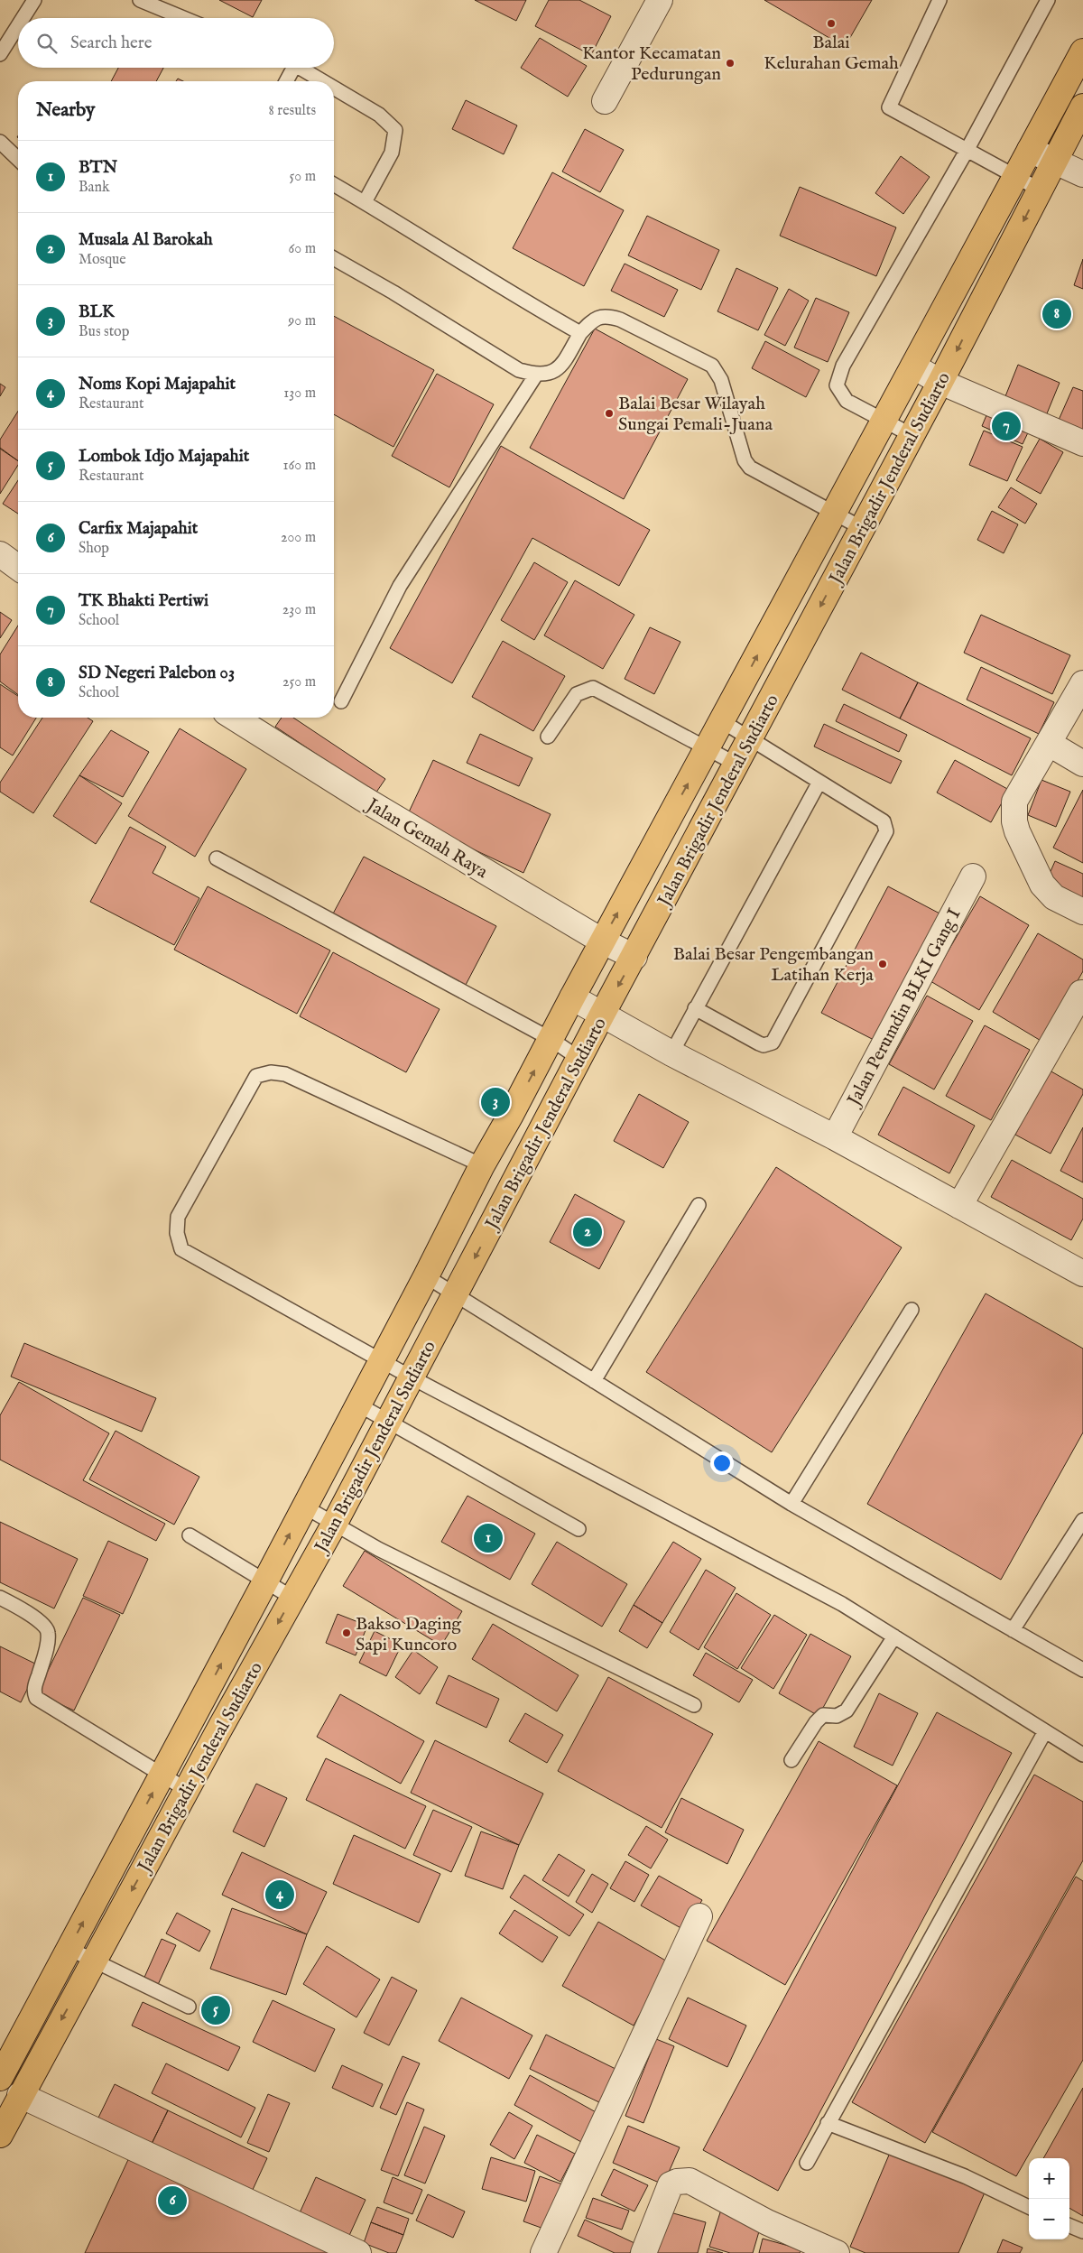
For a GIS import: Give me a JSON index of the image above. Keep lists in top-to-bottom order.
{
  "streets": {
    "main road": ["Jalan Brigadir Jenderal Sudiarto"],
    "street": ["Jalan Gemah Raya", "Jalan Perumdin BLKI Gang I"]
  },
  "crossings": [
    ["Jalan Brigadir Jenderal Sudiarto", "Jalan Gemah Raya"]
  ],
  "places": [
    "Balai Kelurahan Gemah",
    "Kantor Kecamatan Pedurungan",
    "Balai Besar Wilayah Sungai Pemali-Juana",
    "Balai Besar Pengembangan Latihan Kerja",
    "Bakso Daging Sapi Kuncoro"
  ],
  "page": {
    "search": "Search here",
    "heading": ["Nearby", "8 results"],
    "list": [
      {
        "mark": "1",
        "name": "BTN",
        "note": "Bank",
        "value": "50 m"
      },
      {
        "mark": "2",
        "name": "Musala Al Barokah",
        "note": "Mosque",
        "value": "60 m"
      },
      {
        "mark": "3",
        "name": "BLK",
        "note": "Bus stop",
        "value": "90 m"
      },
      {
        "mark": "4",
        "name": "Noms Kopi Majapahit",
        "note": "Restaurant",
        "value": "130 m"
      },
      {
        "mark": "5",
        "name": "Lombok Idjo Majapahit",
        "note": "Restaurant",
        "value": "160 m"
      },
      {
        "mark": "6",
        "name": "Carfix Majapahit",
        "note": "Shop",
        "value": "200 m"
      },
      {
        "mark": "7",
        "name": "TK Bhakti Pertiwi",
        "note": "School",
        "value": "230 m"
      },
      {
        "mark": "8",
        "name": "SD Negeri Palebon 03",
        "note": "School",
        "value": "250 m"
      }
    ],
    "pins": [
      "8",
      "7",
      "3",
      "2",
      "1",
      "4",
      "5",
      "6"
    ],
    "map_buttons": ["+", "−"]
  }
}
